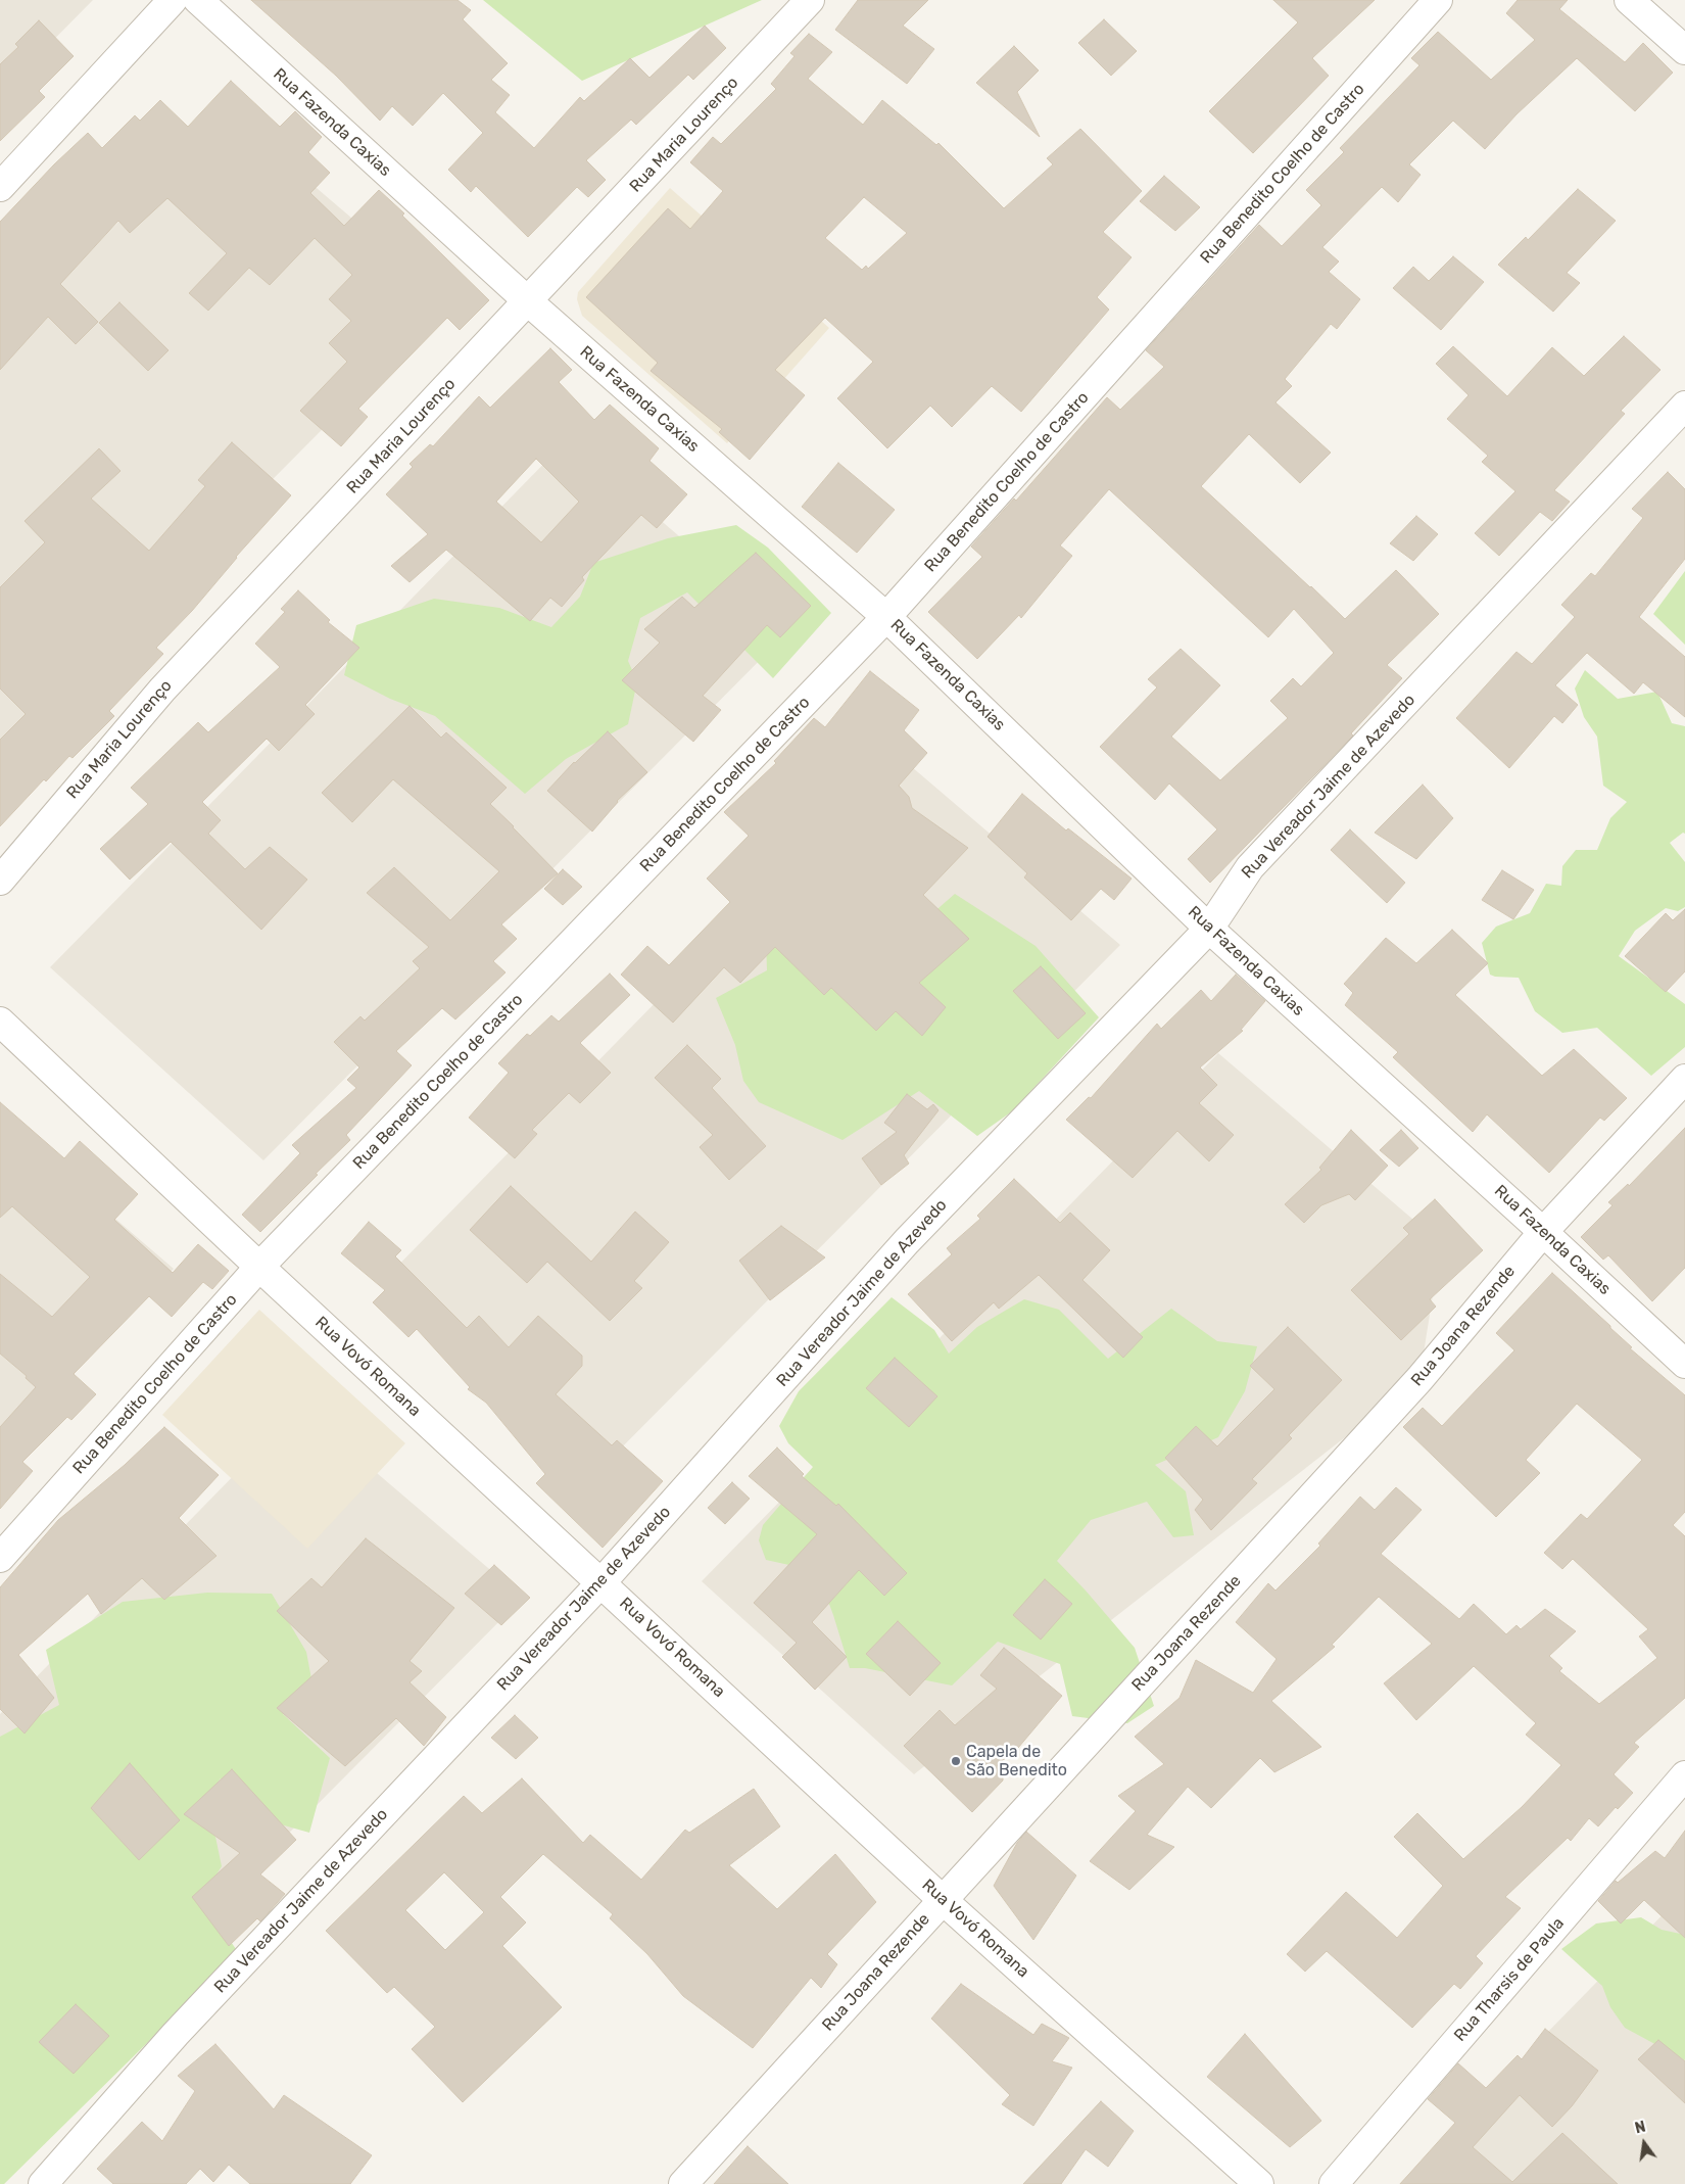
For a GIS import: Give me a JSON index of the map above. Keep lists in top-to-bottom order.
{
  "streets": {
    "street": [
      "Rua Fazenda Caxias",
      "Rua Maria Lourenço",
      "Rua Benedito Coelho de Castro",
      "Rua Vereador Jaime de Azevedo",
      "Rua Joana Rezende",
      "Rua Vovó Romana",
      "Rua Tharsis de Paula"
    ]
  },
  "crossings": [
    ["Rua Fazenda Caxias", "Rua Maria Lourenço"],
    ["Rua Fazenda Caxias", "Rua Benedito Coelho de Castro"],
    ["Rua Fazenda Caxias", "Rua Vereador Jaime de Azevedo"],
    ["Rua Fazenda Caxias", "Rua Joana Rezende"],
    ["Rua Benedito Coelho de Castro", "Rua Vovó Romana"],
    ["Rua Vereador Jaime de Azevedo", "Rua Vovó Romana"],
    ["Rua Joana Rezende", "Rua Vovó Romana"]
  ],
  "places": ["Capela de São Benedito"],
  "north": "top"
}
